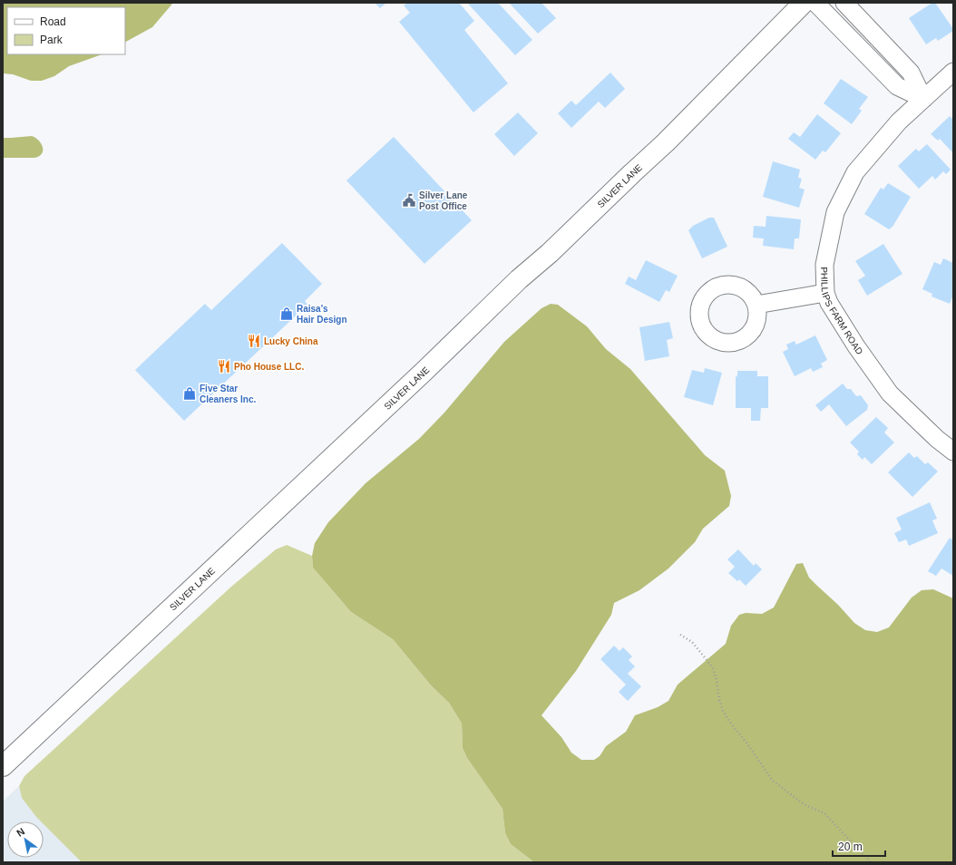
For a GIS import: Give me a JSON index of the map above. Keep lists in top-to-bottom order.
{
  "streets": {
    "main road": ["SILVER LANE"],
    "street": ["PHILLIPS FARM ROAD"]
  },
  "places": {
    "public building": ["Silver Lane Post Office"],
    "shop": ["Raisa's Hair Design", "Five Star Cleaners Inc."],
    "restaurant": ["Lucky China", "Pho House LLC."]
  },
  "legend": ["Road", "Park"],
  "scale_bar": "20 m",
  "north": "top left"
}
